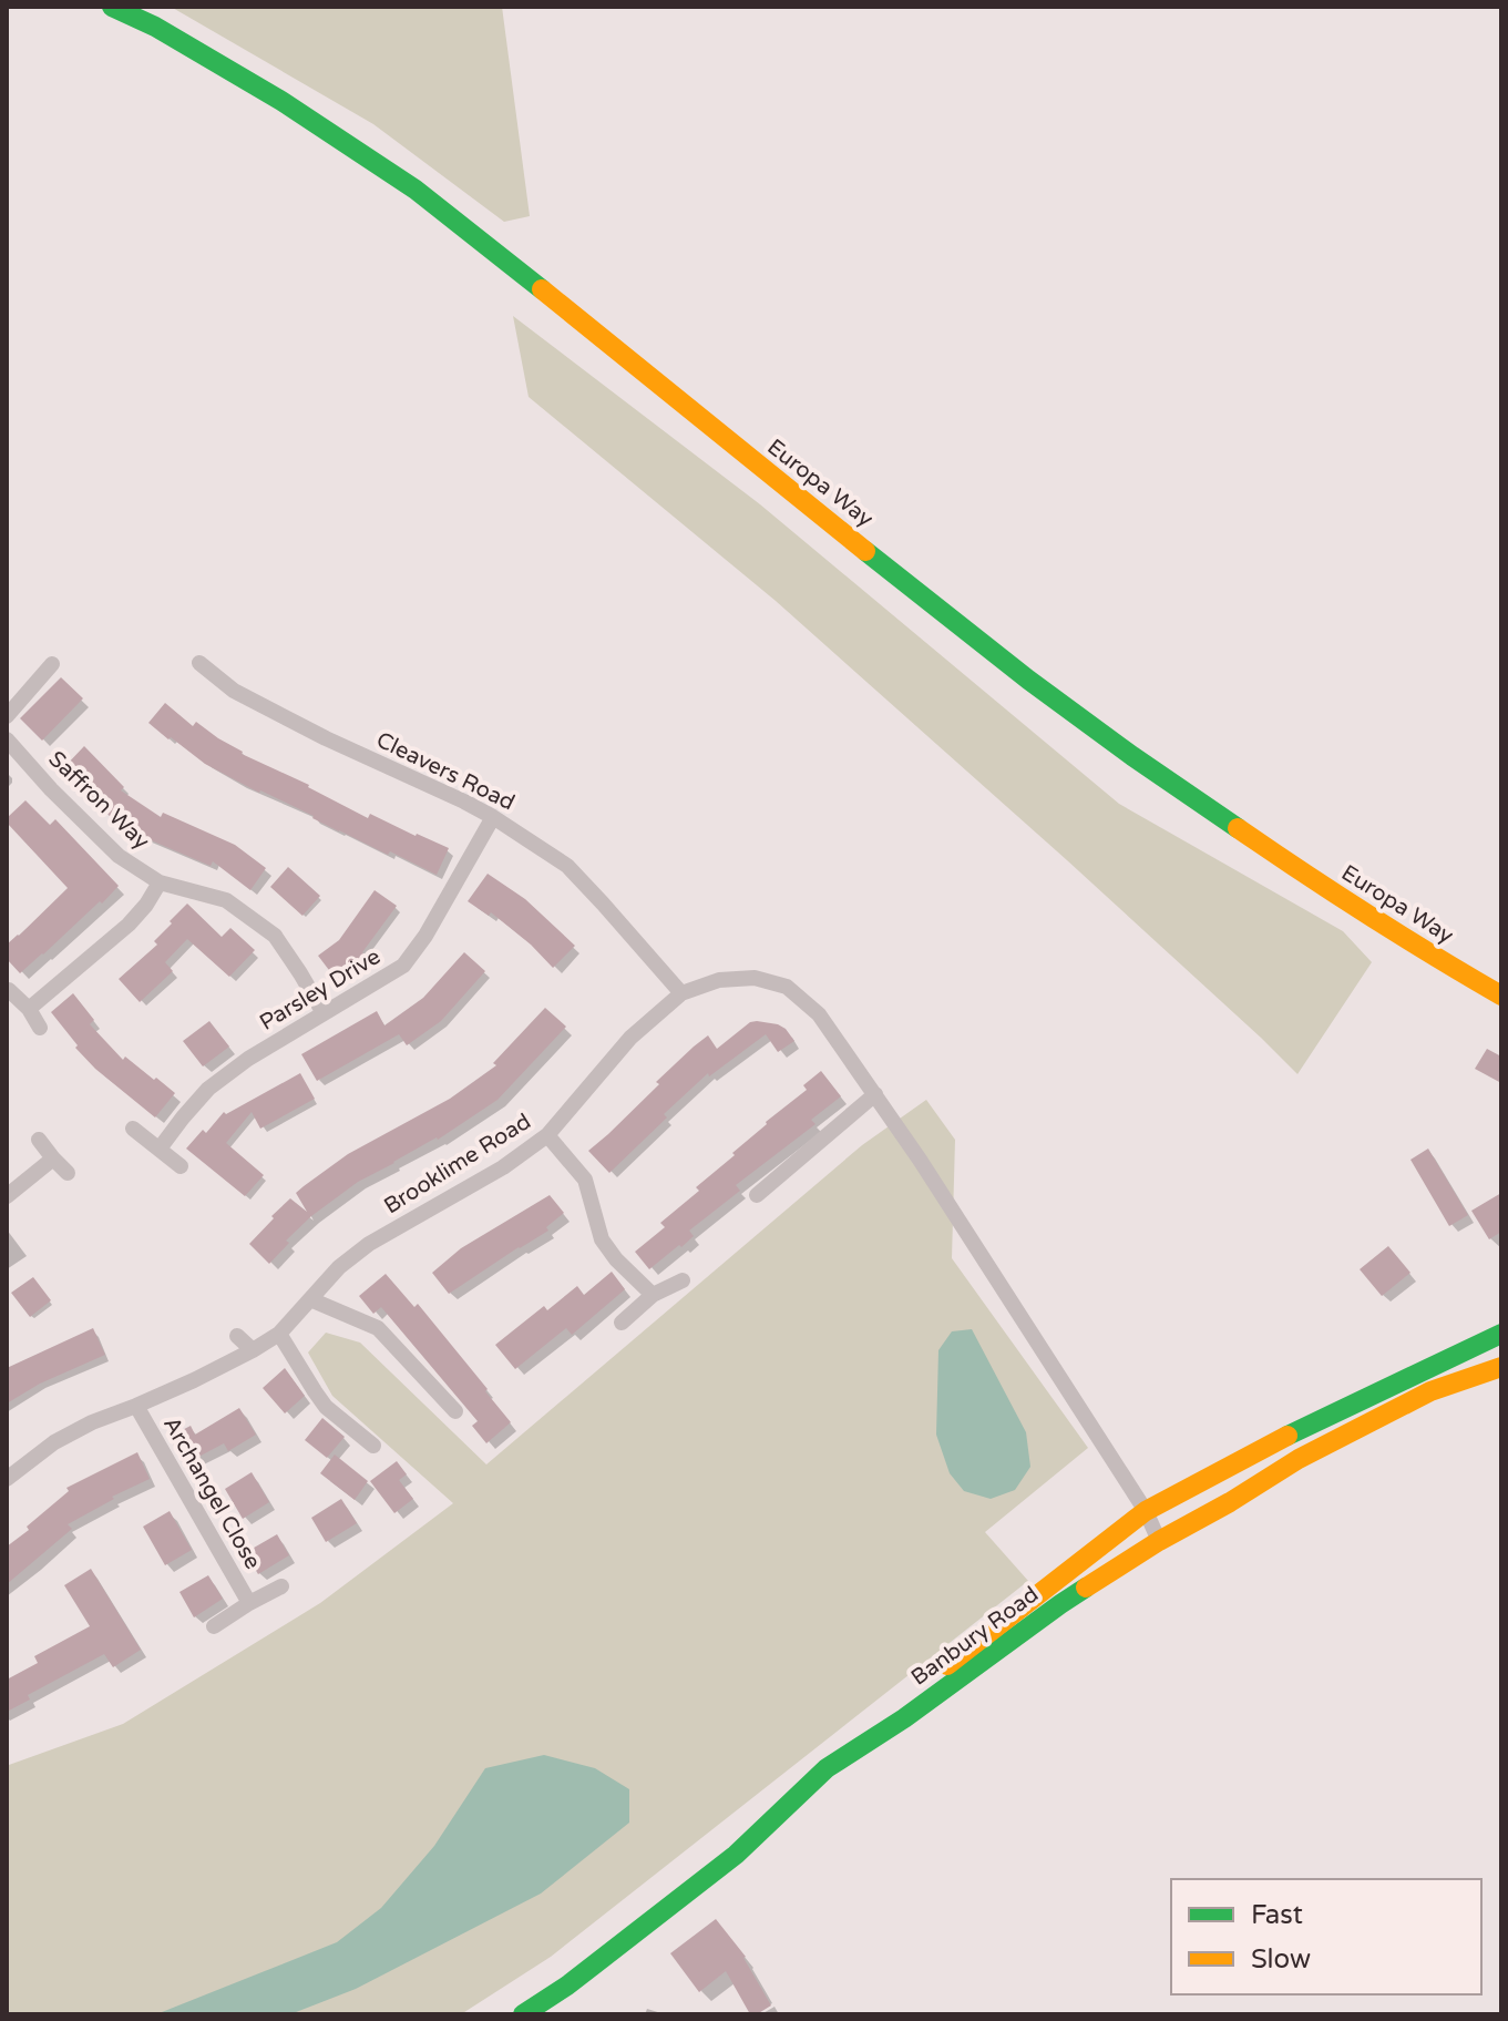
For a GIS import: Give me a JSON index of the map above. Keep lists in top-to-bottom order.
{
  "streets": {
    "main road": ["Europa Way", "Banbury Road"],
    "street": [
      "Cleavers Road",
      "Saffron Way",
      "Parsley Drive",
      "Brooklime Road",
      "Archangel Close"
    ]
  },
  "crossings": [
    ["Cleavers Road", "Parsley Drive"],
    ["Cleavers Road", "Brooklime Road"],
    ["Saffron Way", "Parsley Drive"],
    ["Brooklime Road", "Archangel Close"],
    ["Brooklime Road", "Banbury Road"]
  ],
  "legend": ["Fast", "Slow"]
}
